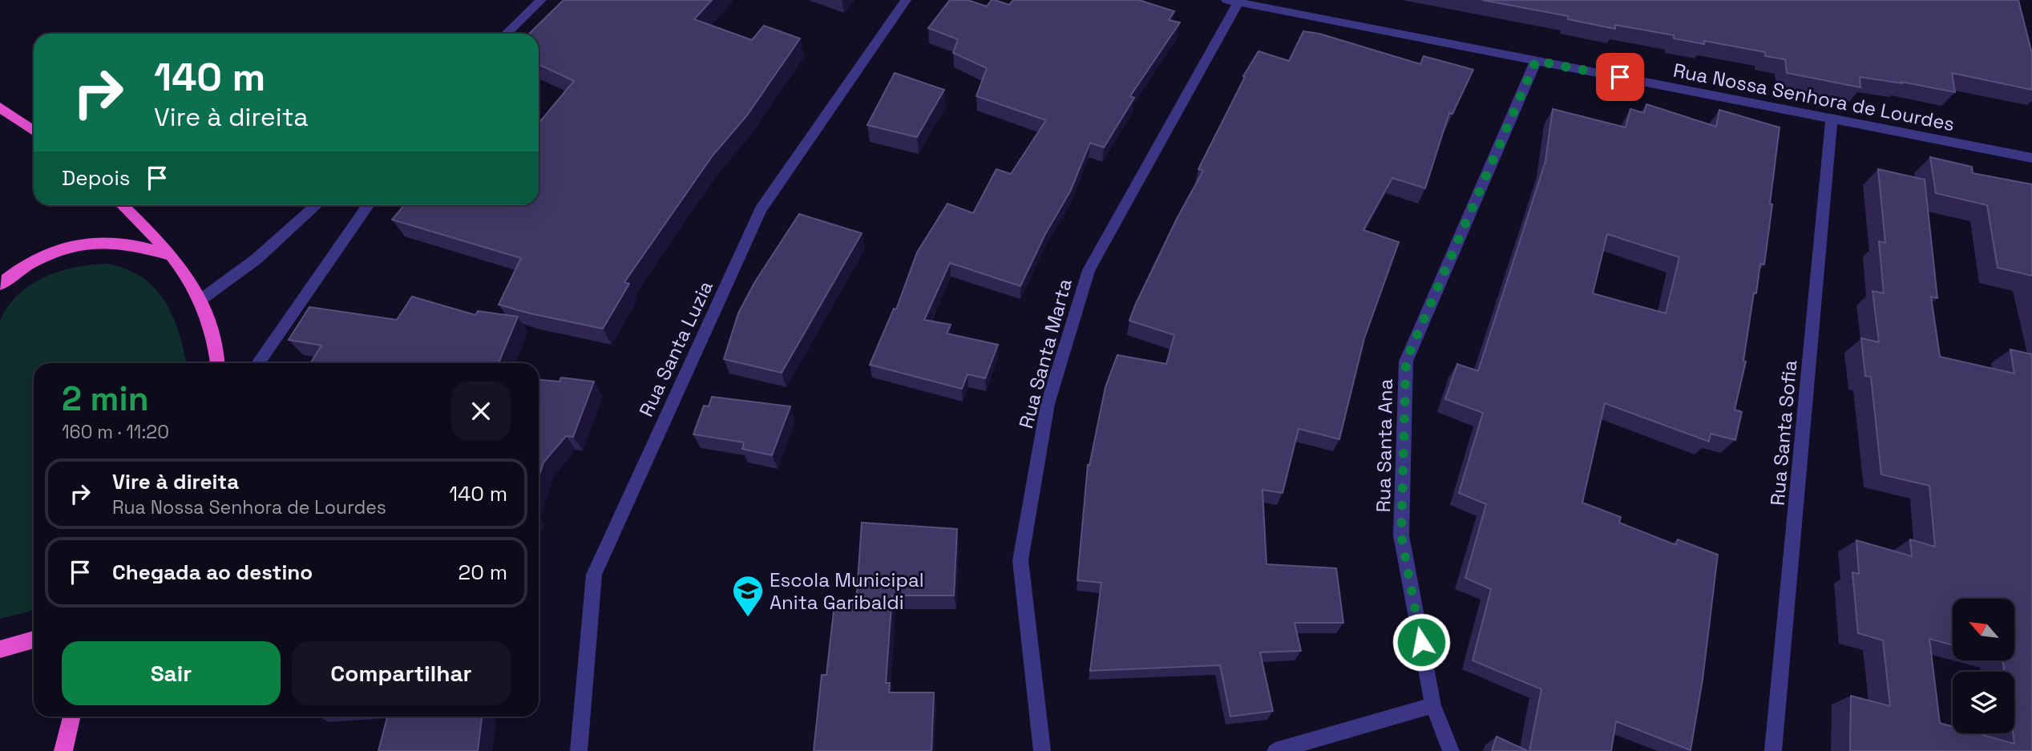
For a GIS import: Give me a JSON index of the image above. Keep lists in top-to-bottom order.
{
  "streets": {
    "street": [
      "Rua Nossa Senhora de Lourdes",
      "Rua Santa Luzia",
      "Rua Santa Marta",
      "Rua Santa Sofia",
      "Rua Santa Ana"
    ]
  },
  "crossings": [
    ["Rua Nossa Senhora de Lourdes", "Rua Santa Marta"],
    ["Rua Nossa Senhora de Lourdes", "Rua Santa Sofia"],
    ["Rua Nossa Senhora de Lourdes", "Rua Santa Ana"]
  ],
  "places": {
    "school or university": ["Escola Municipal Anita Garibaldi"]
  },
  "north": "top left",
  "page": {
    "turn": ["140 m", "Vire à direita"],
    "then": "Depois",
    "heading": ["2 min", "160 m · 11:20"],
    "list": [
      {
        "name": "Vire à direita",
        "note": "Rua Nossa Senhora de Lourdes",
        "value": "140 m"
      },
      {
        "name": "Chegada ao destino",
        "value": "20 m"
      }
    ],
    "buttons": ["Sair", "Compartilhar"]
  }
}
